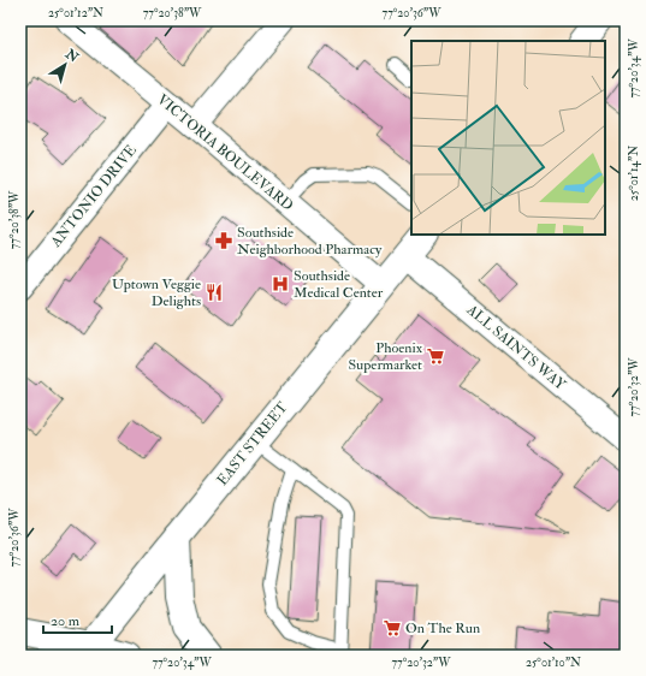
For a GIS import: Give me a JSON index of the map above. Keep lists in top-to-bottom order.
{
  "streets": {
    "main road": ["EAST STREET"],
    "street": ["VICTORIA BOULEVARD", "ANTONIO DRIVE", "ALL SAINTS WAY"]
  },
  "crossings": [
    ["VICTORIA BOULEVARD", "ANTONIO DRIVE"],
    ["VICTORIA BOULEVARD", "EAST STREET"],
    ["ALL SAINTS WAY", "EAST STREET"]
  ],
  "places": {
    "pharmacy": ["Southside Neighborhood Pharmacy"],
    "hospital": ["Southside Medical Center"],
    "restaurant": ["Uptown Veggie Delights"],
    "supermarket": ["Phoenix Supermarket", "On The Run"]
  },
  "scale_bar": "20 m",
  "north": "top right",
  "coordinates": [
    "25°01'12\"N",
    "77°20'38\"W",
    "77°20'36\"W",
    "77°20'34\"W",
    "25°01'14\"N",
    "77°20'32\"W",
    "25°01'10\"N"
  ]
}
